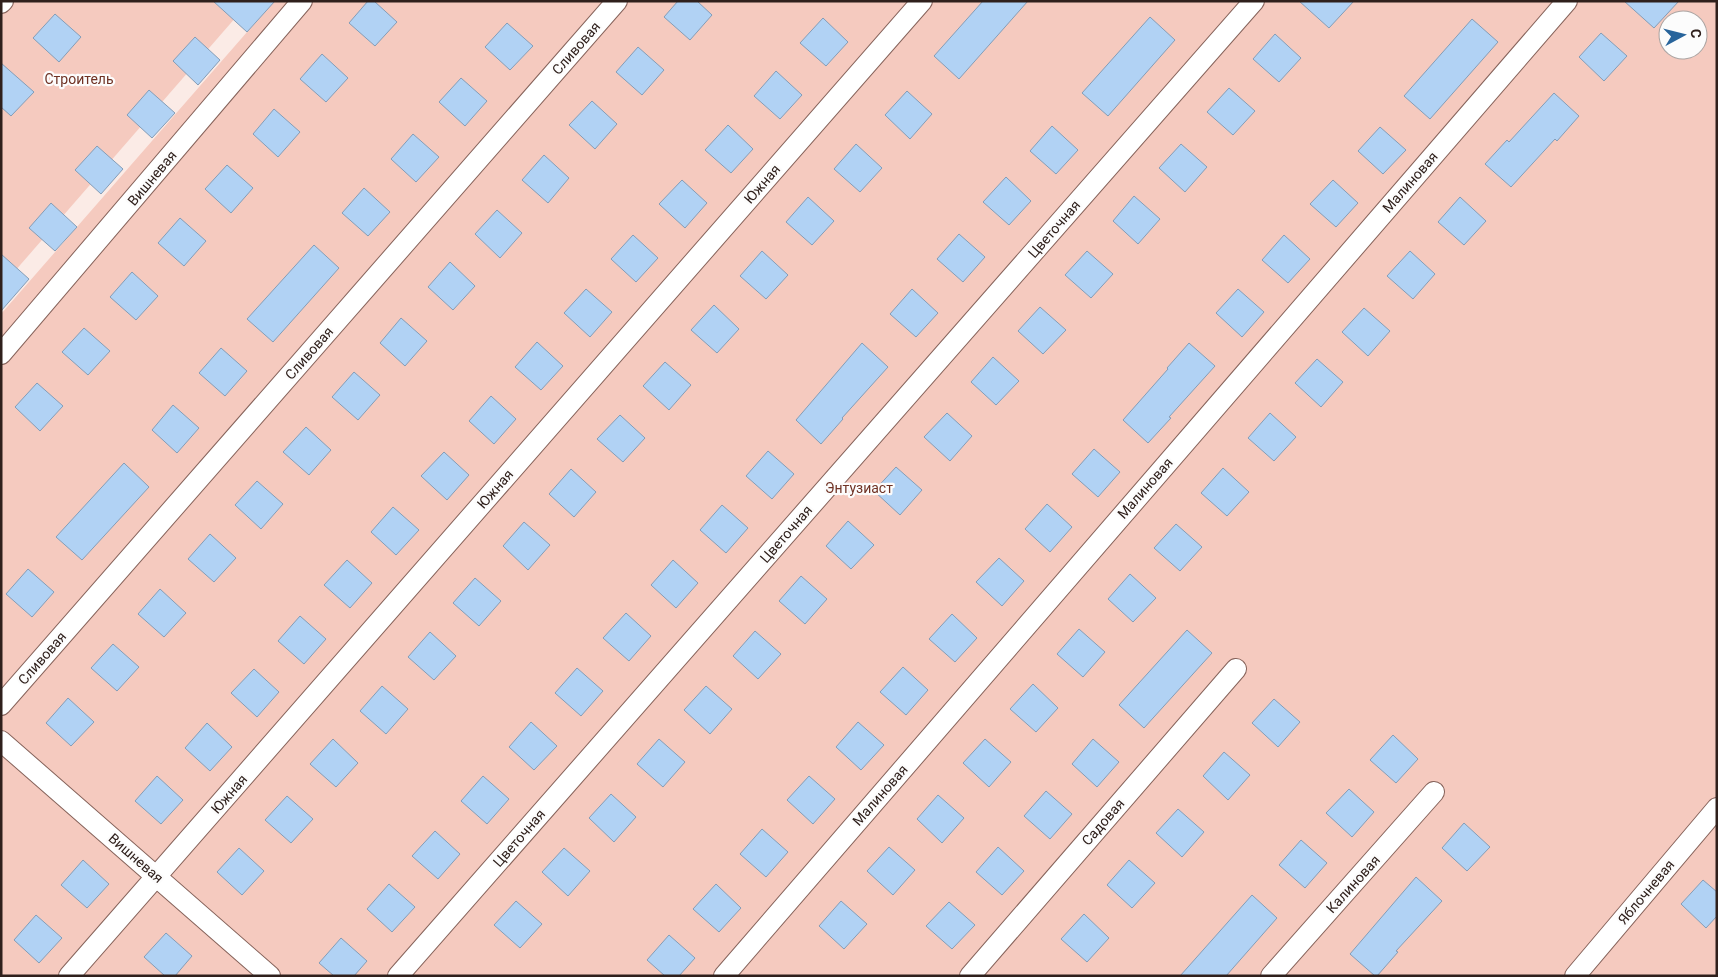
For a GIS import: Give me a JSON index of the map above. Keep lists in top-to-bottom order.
{
  "streets": {
    "street": [
      "Сливовая",
      "Вишневая",
      "Малиновая",
      "Южная",
      "Цветочная",
      "Садовая",
      "Калиновая",
      "Яблочневая"
    ]
  },
  "crossings": [
    ["Вишневая", "Южная"]
  ],
  "parks": ["Строитель", "Энтузиаст"],
  "north": "right"
}
